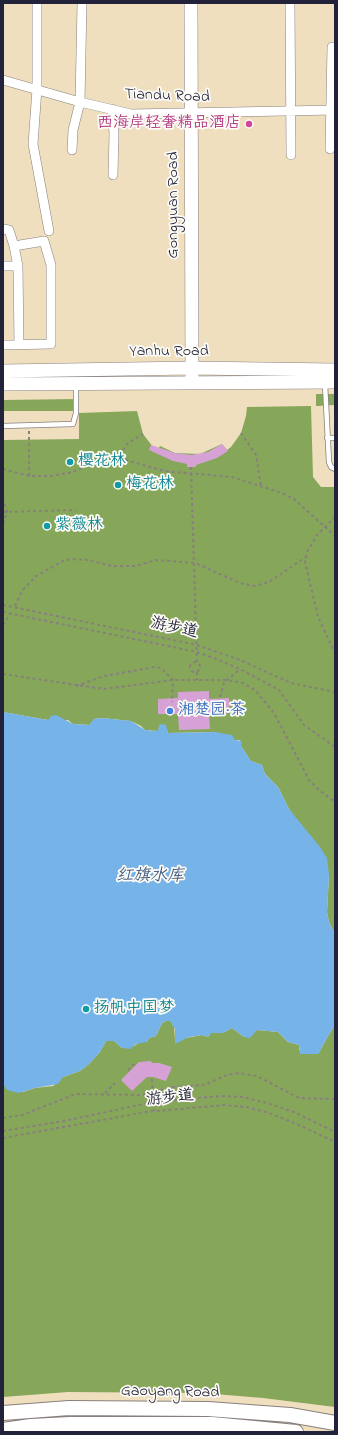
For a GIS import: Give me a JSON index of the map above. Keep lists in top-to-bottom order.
{
  "streets": {
    "main road": ["Gongyuan Road", "Yanhu Road", "Gaoyang Road"],
    "street": ["Tiandu Road"],
    "path": ["游步道"]
  },
  "crossings": [
    ["Tiandu Road", "Gongyuan Road"],
    ["Gongyuan Road", "Yanhu Road"]
  ],
  "water": ["红旗水库"],
  "places": [
    "西海岸轻奢精品酒店",
    "樱花林",
    "梅花林",
    "紫薇林",
    "湘楚园·茶",
    "扬帆中国梦"
  ]
}
